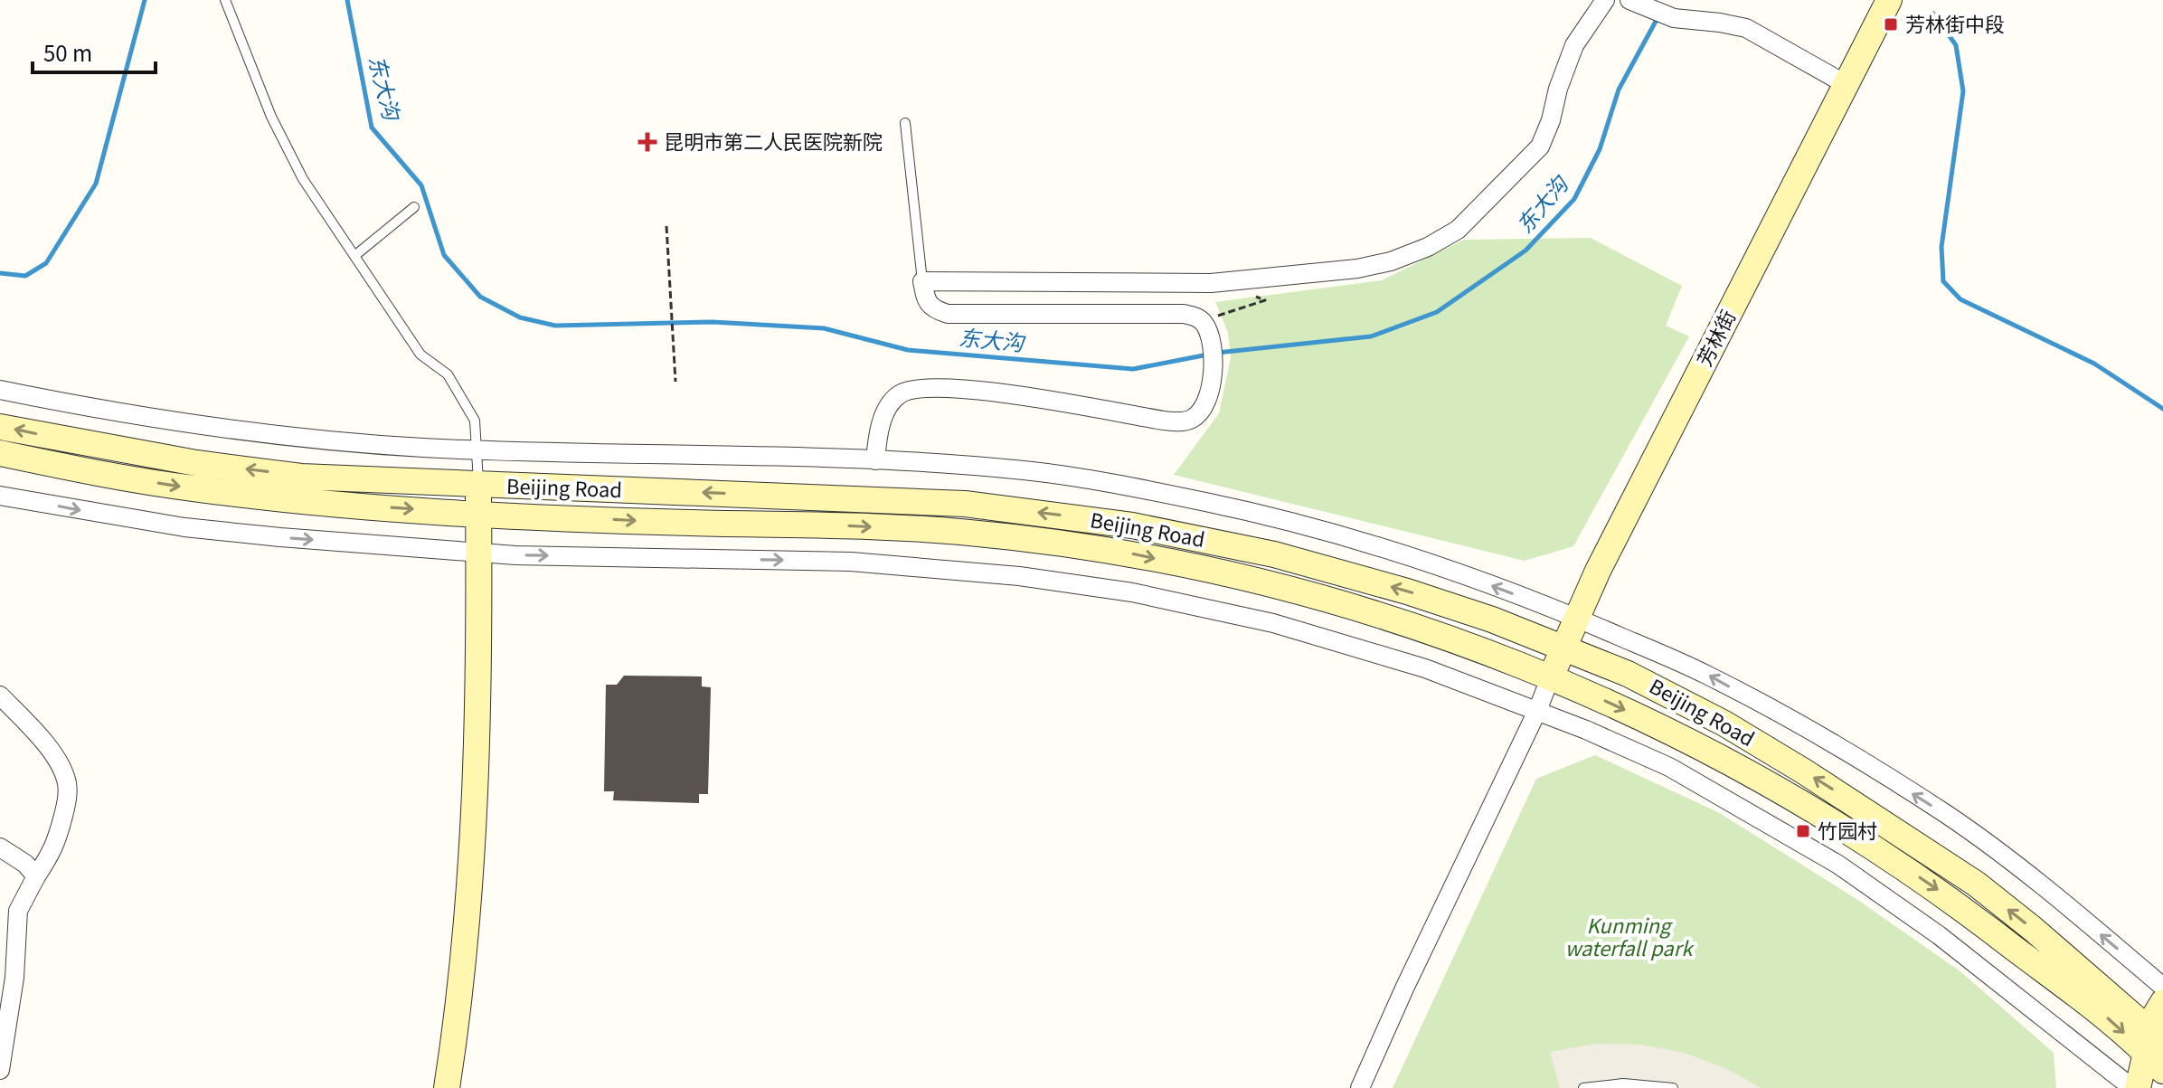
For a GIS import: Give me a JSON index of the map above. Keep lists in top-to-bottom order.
{
  "streets": {
    "main road": ["芳林街", "Beijing Road"]
  },
  "crossings": [
    ["芳林街", "Beijing Road"]
  ],
  "water": ["东大沟"],
  "parks": ["Kunming waterfall park"],
  "places": {
    "transit": ["芳林街中段", "竹园村"],
    "health": ["昆明市第二人民医院新院"]
  },
  "scale_bar": "50 m"
}
